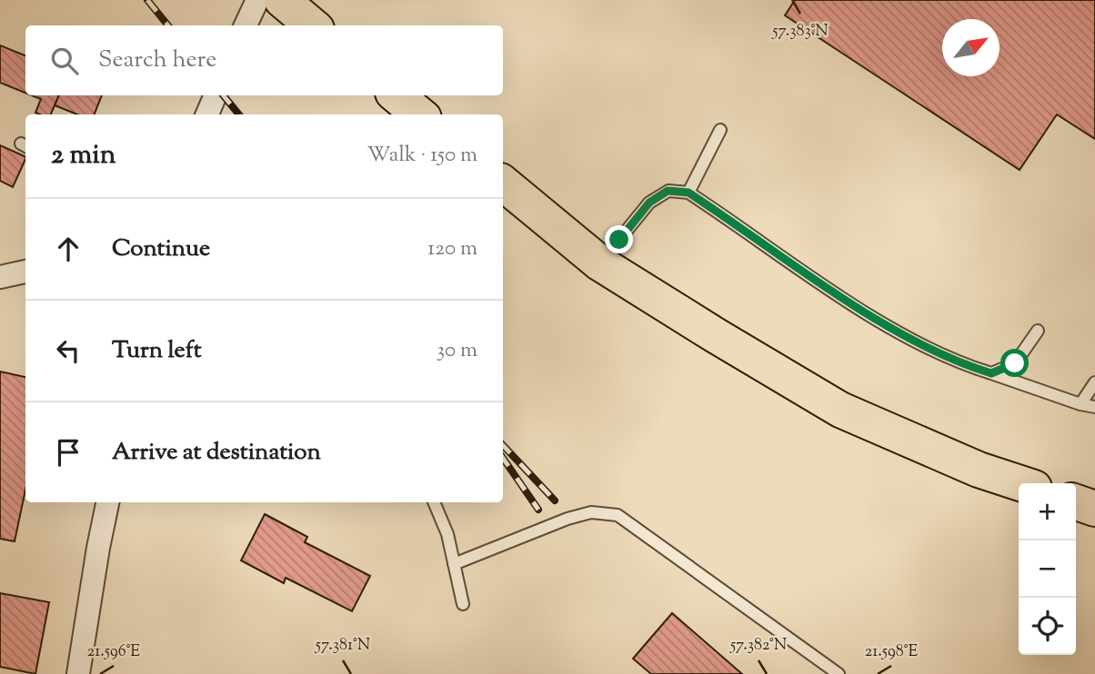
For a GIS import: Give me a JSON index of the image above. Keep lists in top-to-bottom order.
{
  "north": "top right",
  "page": {
    "search": "Search here",
    "heading": ["2 min", "Walk · 150 m"],
    "list": [
      ["Continue", "120 m"],
      ["Turn left", "30 m"],
      "Arrive at destination"
    ],
    "map_buttons": ["+", "−"]
  },
  "coordinates": [
    "57.383°N",
    "57.381°N",
    "57.382°N",
    "21.596°E",
    "21.598°E"
  ]
}
